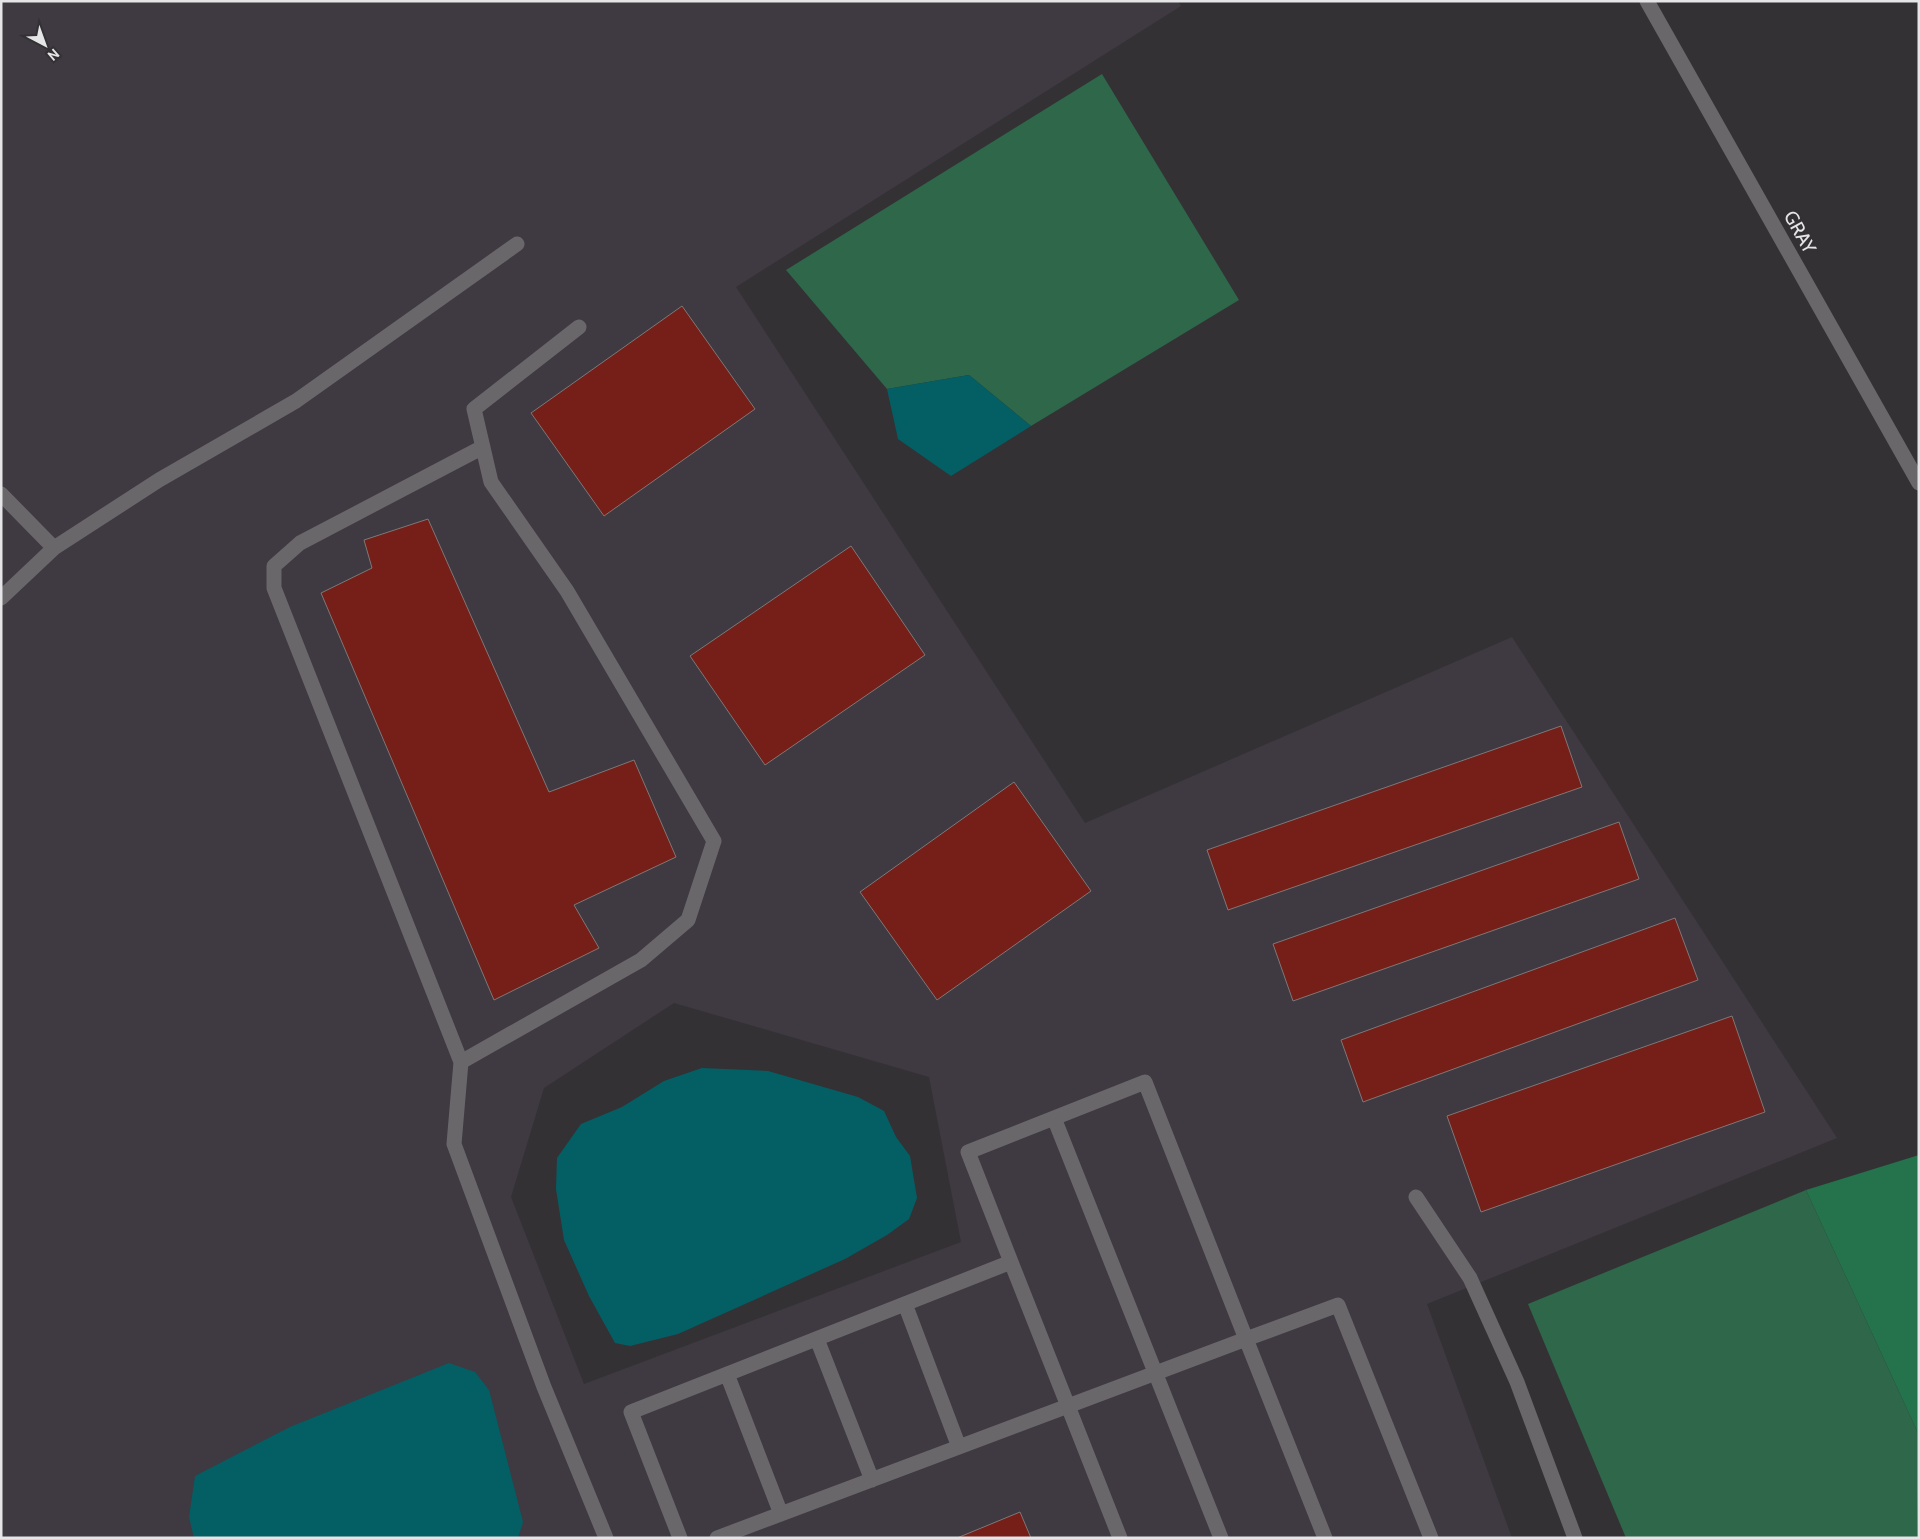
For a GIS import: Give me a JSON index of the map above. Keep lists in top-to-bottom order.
{
  "streets": {
    "street": ["GRAY"]
  },
  "north": "bottom right"
}
